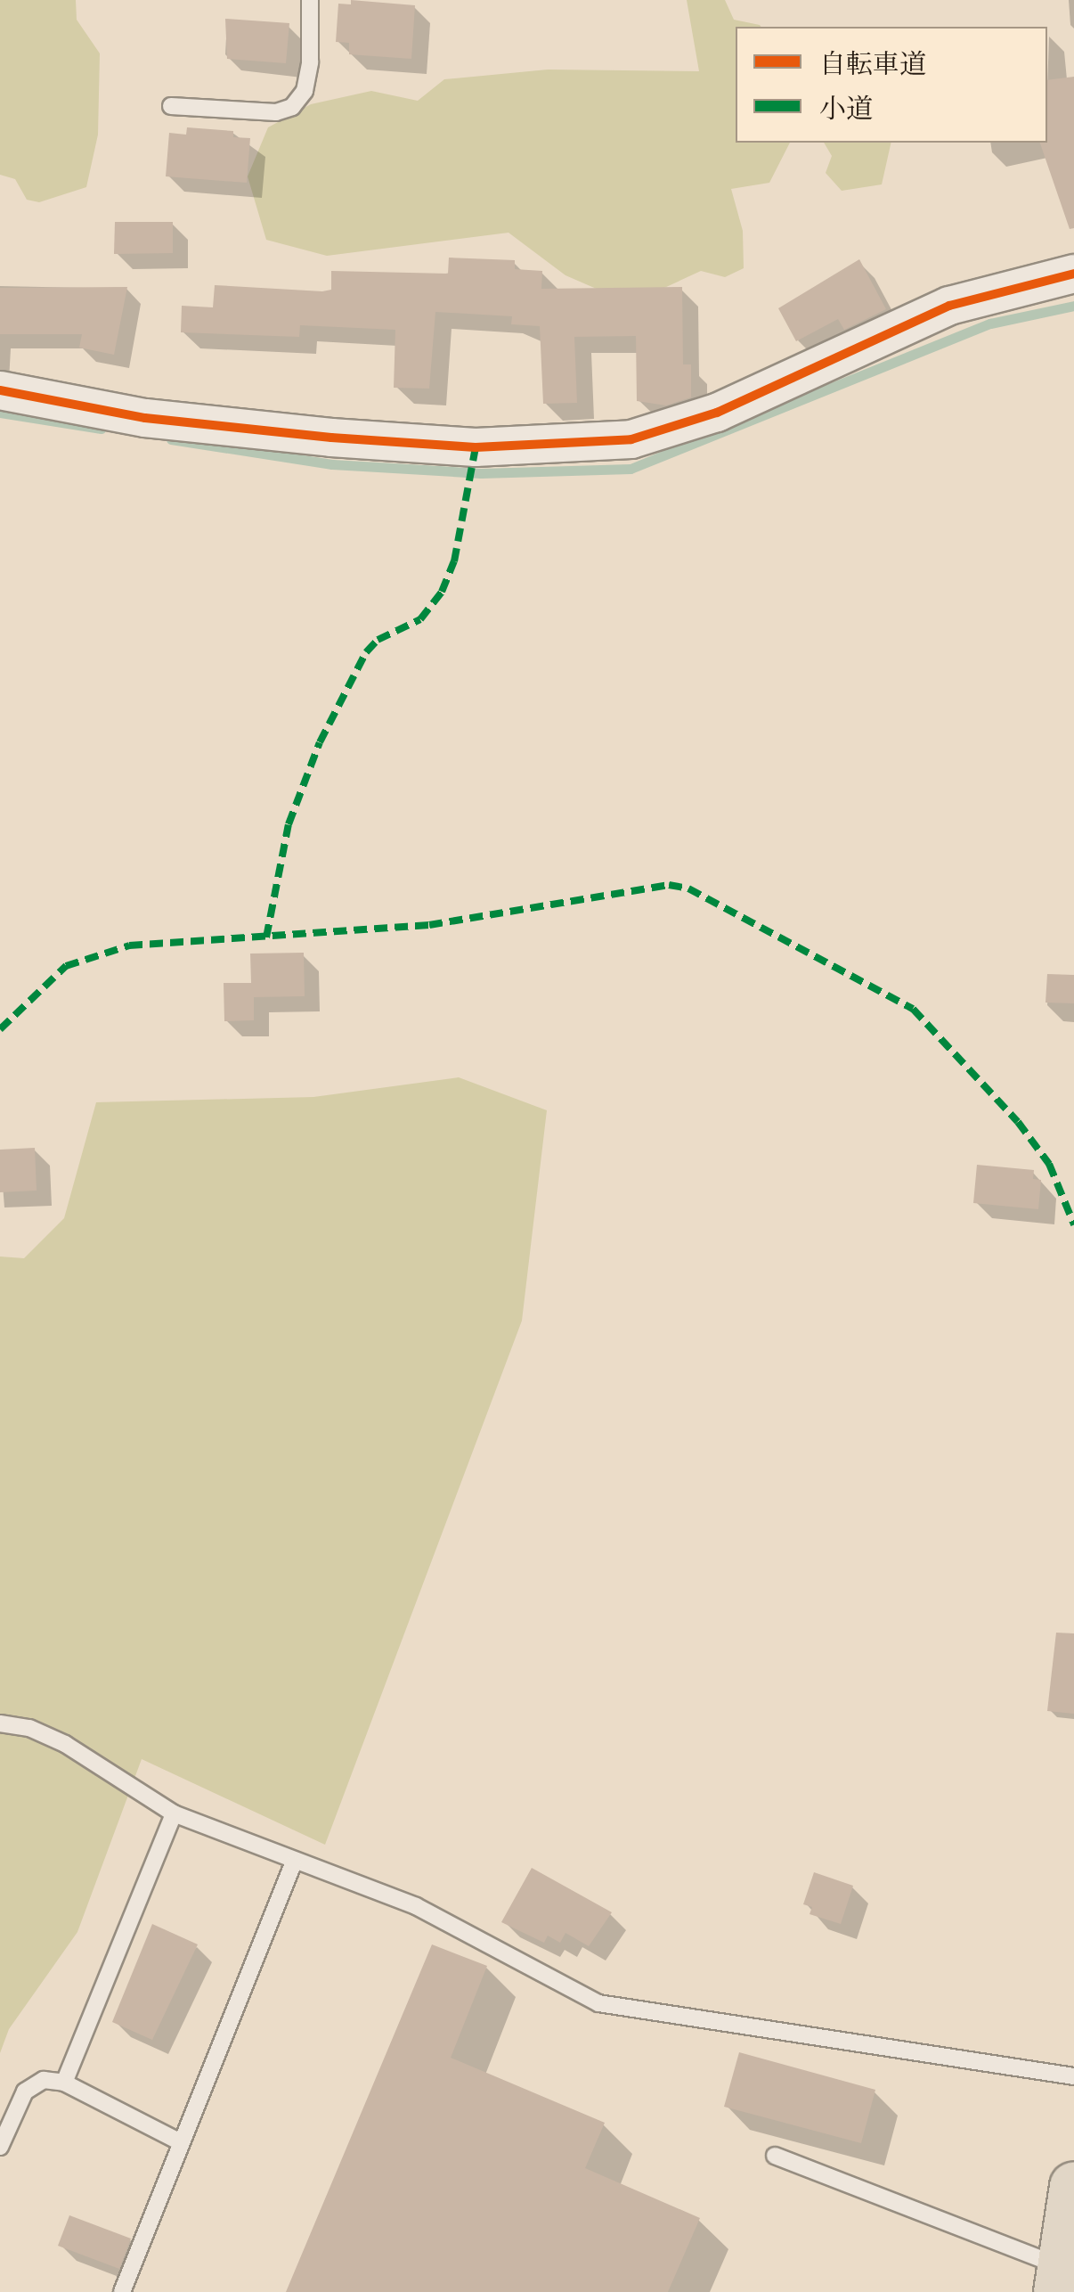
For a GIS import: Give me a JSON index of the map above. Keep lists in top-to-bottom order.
{
  "legend": ["自転車道", "小道"]
}
